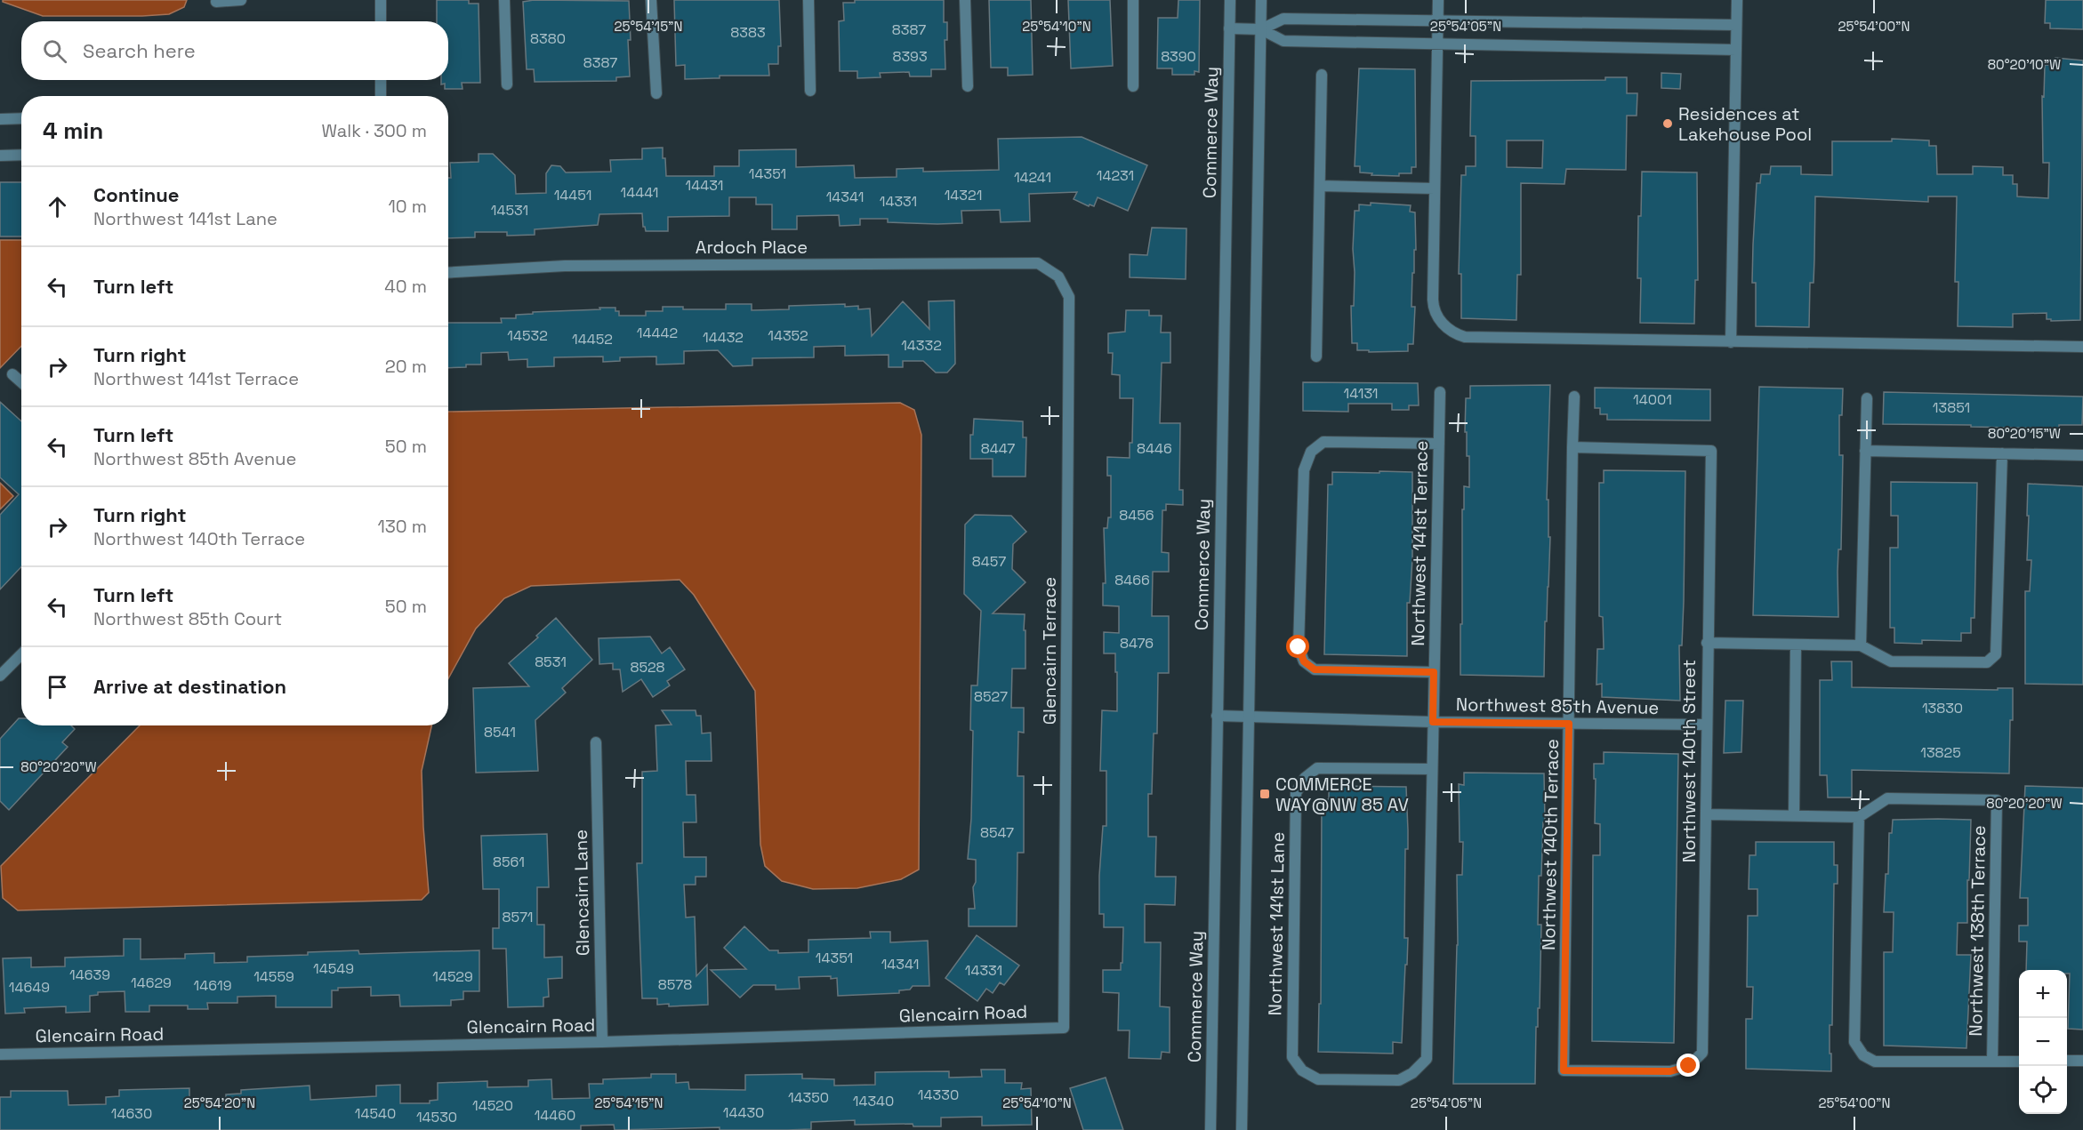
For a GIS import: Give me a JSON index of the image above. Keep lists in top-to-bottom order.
{
  "streets": {
    "street": [
      "Commerce Way",
      "Ardoch Place",
      "Northwest 141st Terrace",
      "Glencairn Terrace",
      "Northwest 85th Avenue",
      "Northwest 140th Street",
      "Northwest 140th Terrace",
      "Glencairn Lane",
      "Northwest 141st Lane",
      "Northwest 138th Terrace",
      "Glencairn Road"
    ]
  },
  "crossings": [
    ["Commerce Way", "Northwest 85th Avenue"],
    ["Ardoch Place", "Glencairn Terrace"],
    ["Northwest 141st Terrace", "Northwest 85th Avenue"],
    ["Northwest 141st Terrace", "Northwest 141st Lane"],
    ["Glencairn Terrace", "Glencairn Road"],
    ["Northwest 85th Avenue", "Northwest 140th Street"],
    ["Northwest 85th Avenue", "Northwest 140th Terrace"],
    ["Northwest 140th Street", "Northwest 140th Terrace"],
    ["Glencairn Lane", "Glencairn Road"]
  ],
  "places": {
    "other": ["Residences at Lakehouse Pool"],
    "transit": ["COMMERCE WAY@NW 85 AV"]
  },
  "house_numbers": [
    "8387",
    "8383",
    "8380",
    "8393",
    "8390",
    "8387",
    "14351",
    "14231",
    "14241",
    "14431",
    "14441",
    "14451",
    "14321",
    "14341",
    "14331",
    "14531",
    "14442",
    "14532",
    "14352",
    "14432",
    "14452",
    "14332",
    "14131",
    "14001",
    "13851",
    "8447",
    "8446",
    "8456",
    "8457",
    "8466",
    "8476",
    "8531",
    "8528",
    "8527",
    "13830",
    "8541",
    "13825",
    "8547",
    "8561",
    "8571",
    "14351",
    "14341",
    "14549",
    "14331",
    "14639",
    "14559",
    "14529",
    "14629",
    "8578",
    "14619",
    "14649",
    "14330",
    "14350",
    "14340",
    "14520",
    "14430",
    "14630",
    "14540",
    "14460",
    "14530"
  ],
  "page": {
    "search": "Search here",
    "heading": ["4 min", "Walk · 300 m"],
    "list": [
      ["Continue", "Northwest 141st Lane", "10 m"],
      ["Turn left", "40 m"],
      ["Turn right", "Northwest 141st Terrace", "20 m"],
      ["Turn left", "Northwest 85th Avenue", "50 m"],
      ["Turn right", "Northwest 140th Terrace", "130 m"],
      ["Turn left", "Northwest 85th Court", "50 m"],
      "Arrive at destination"
    ],
    "map_buttons": ["+", "−"]
  },
  "coordinates": [
    "25°54'15\"N",
    "25°54'10\"N",
    "25°54'05\"N",
    "25°54'00\"N",
    "80°20'10\"W",
    "80°20'15\"W",
    "80°20'20\"W",
    "25°54'20\"N"
  ]
}
